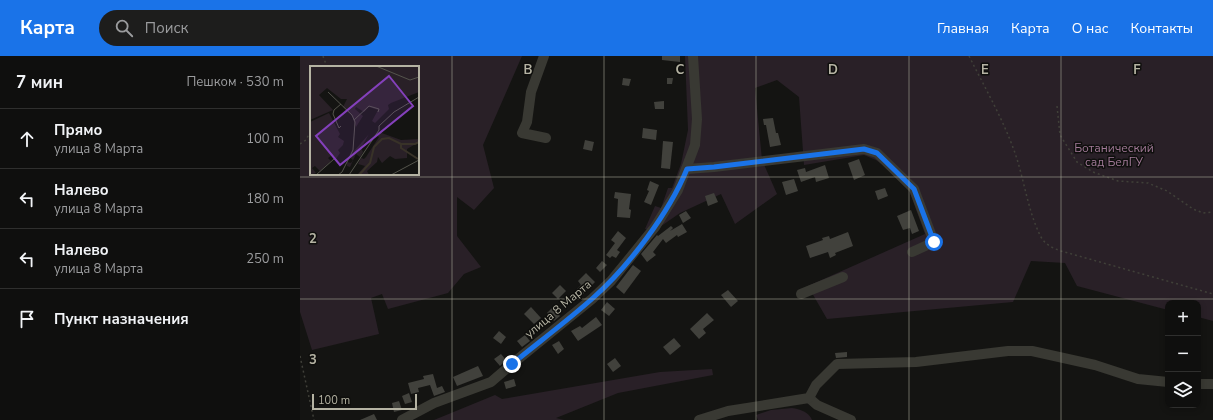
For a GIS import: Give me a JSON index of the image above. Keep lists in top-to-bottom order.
{
  "streets": {
    "street": ["улица 8 Марта"]
  },
  "parks": ["Ботанический сад БелГУ"],
  "scale_bar": "100 m",
  "page": {
    "header": "Карта",
    "search": "Поиск",
    "nav": [
      "Главная",
      "Карта",
      "О нас",
      "Контакты"
    ],
    "heading": ["7 мин", "Пешком · 530 m"],
    "list": [
      ["Прямо", "улица 8 Марта", "100 m"],
      ["Налево", "улица 8 Марта", "180 m"],
      ["Налево", "улица 8 Марта", "250 m"],
      "Пункт назначения"
    ],
    "map_buttons": ["+", "−"],
    "scale": "100 m"
  },
  "grid": {
    "columns": [
      "B",
      "C",
      "D",
      "E",
      "F"
    ],
    "rows": ["2", "3"]
  }
}
